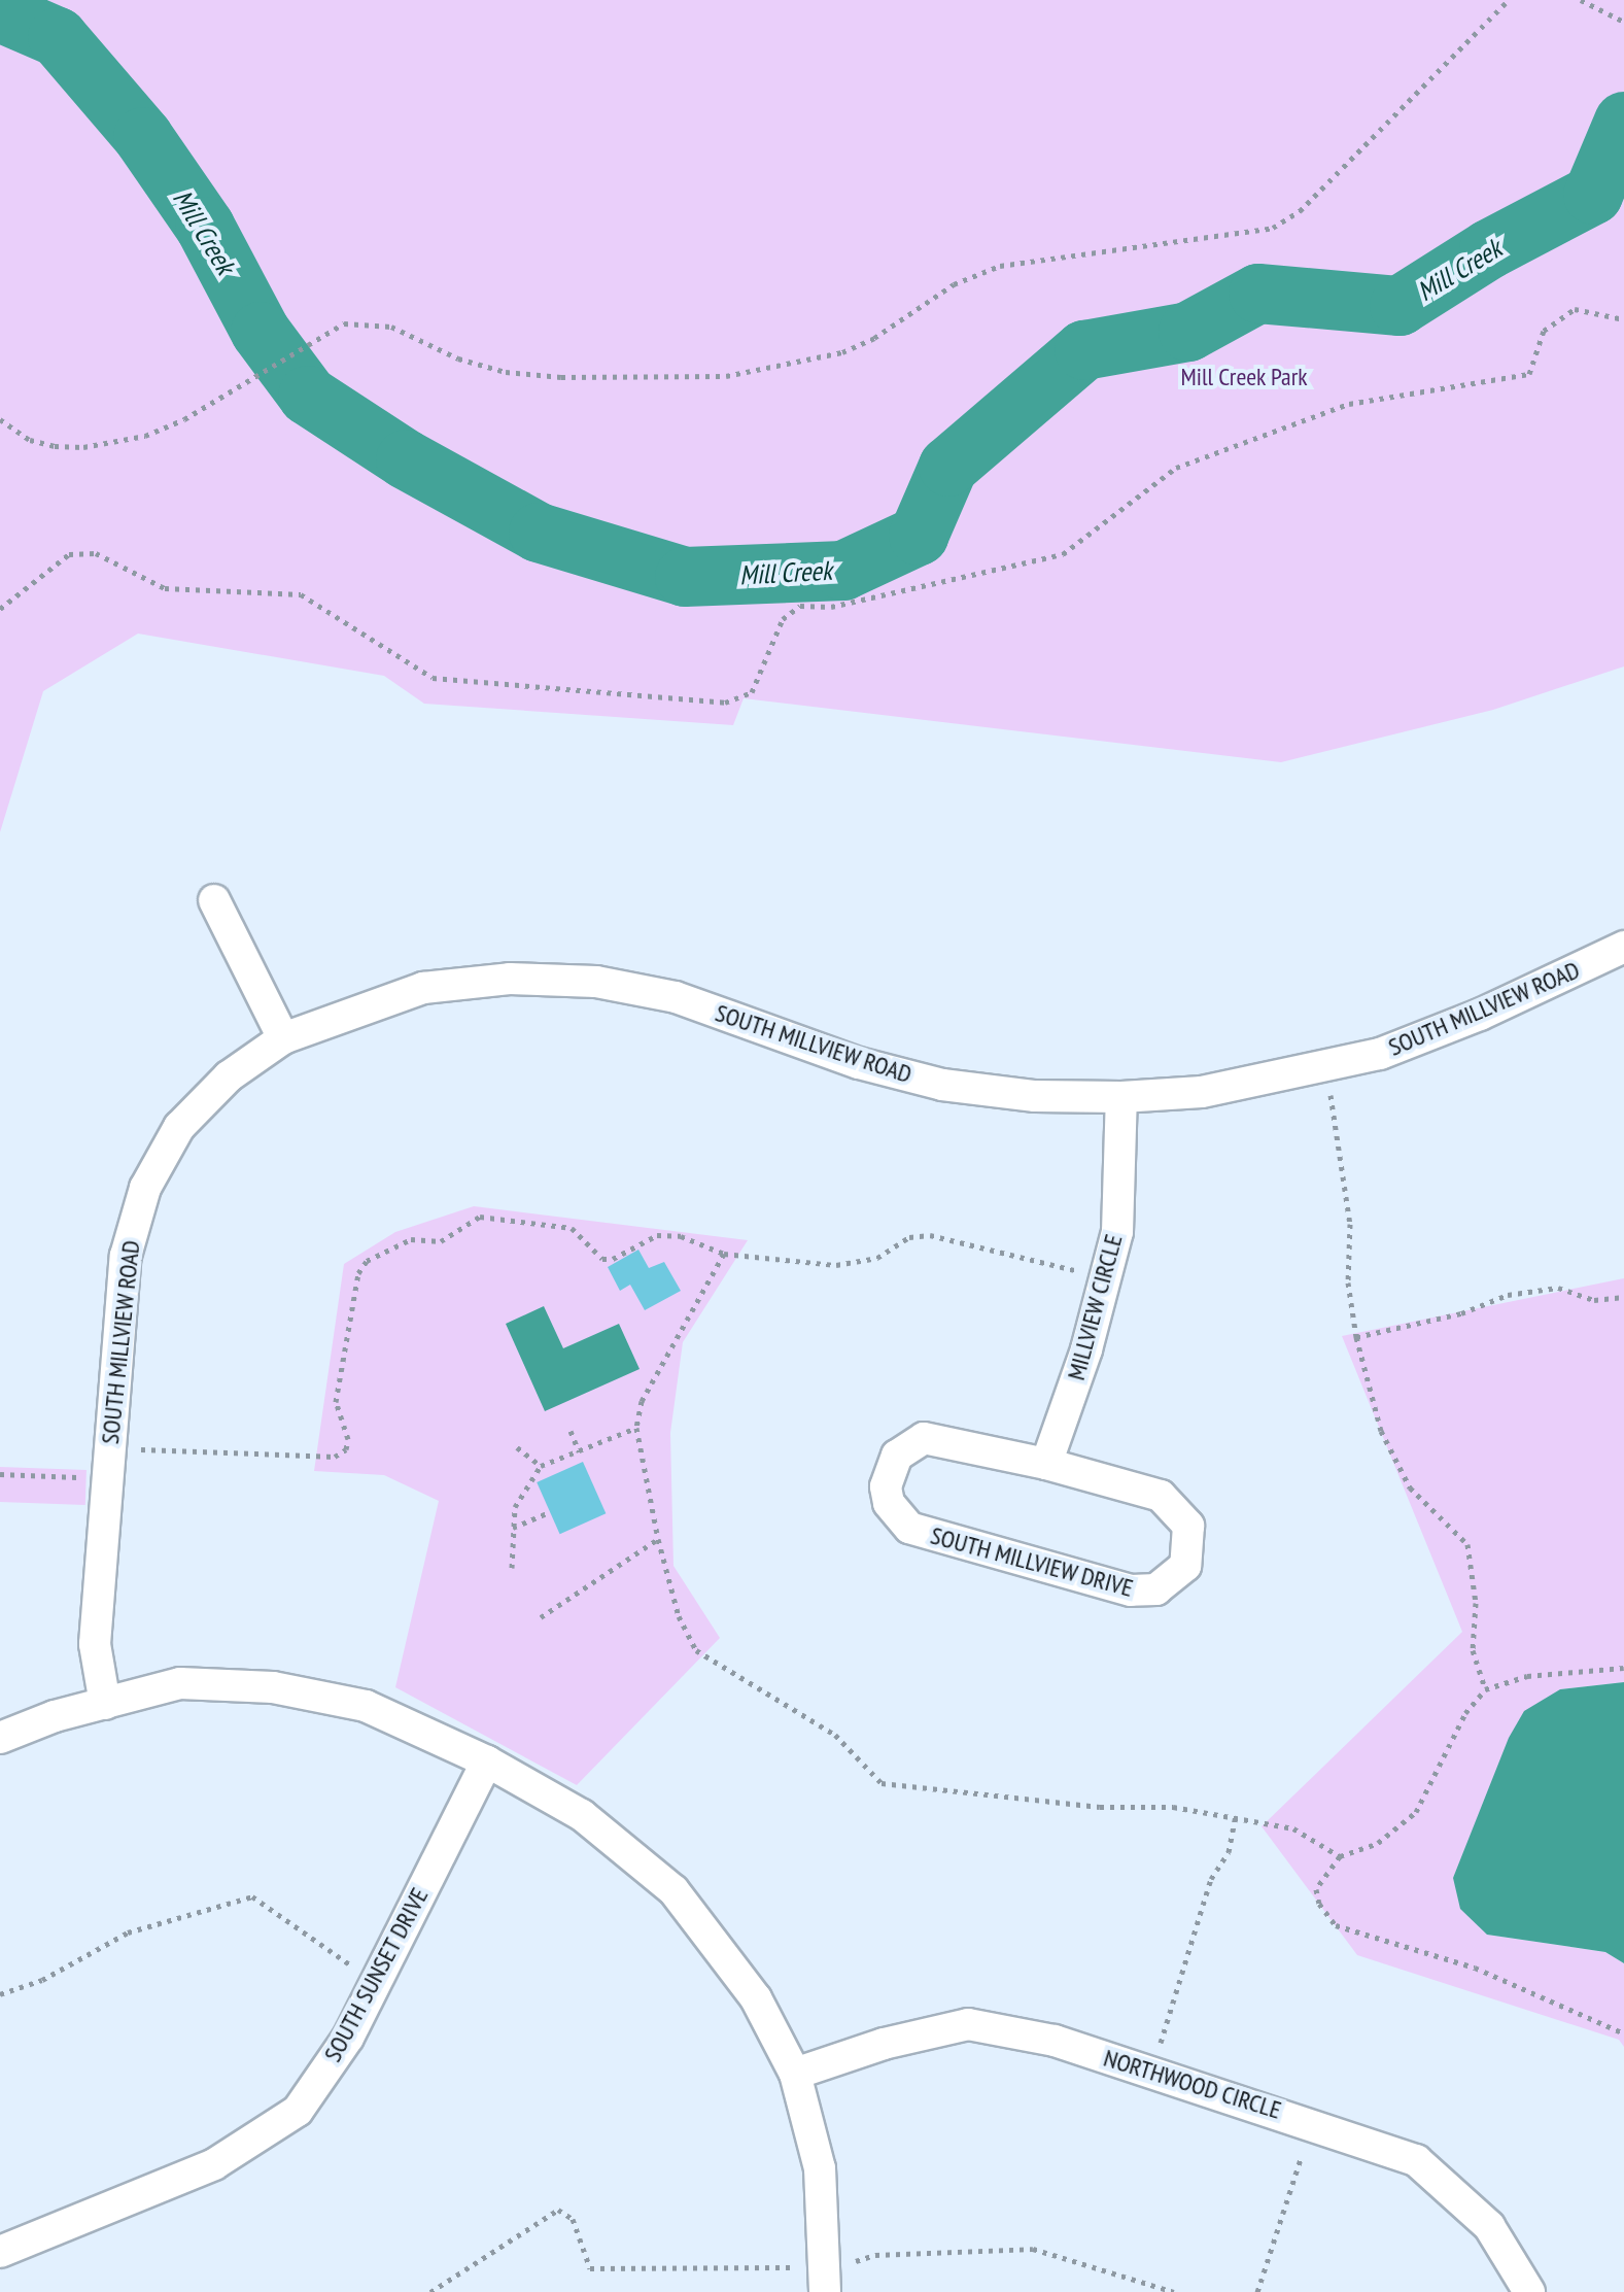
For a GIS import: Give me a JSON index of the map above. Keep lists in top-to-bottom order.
{
  "streets": {
    "street": [
      "SOUTH MILLVIEW ROAD",
      "MILLVIEW CIRCLE",
      "SOUTH MILLVIEW DRIVE",
      "SOUTH SUNSET DRIVE",
      "NORTHWOOD CIRCLE"
    ]
  },
  "crossings": [
    ["SOUTH MILLVIEW ROAD", "MILLVIEW CIRCLE"],
    ["MILLVIEW CIRCLE", "SOUTH MILLVIEW DRIVE"]
  ],
  "water": ["Mill Creek"],
  "parks": ["Mill Creek Park"]
}
